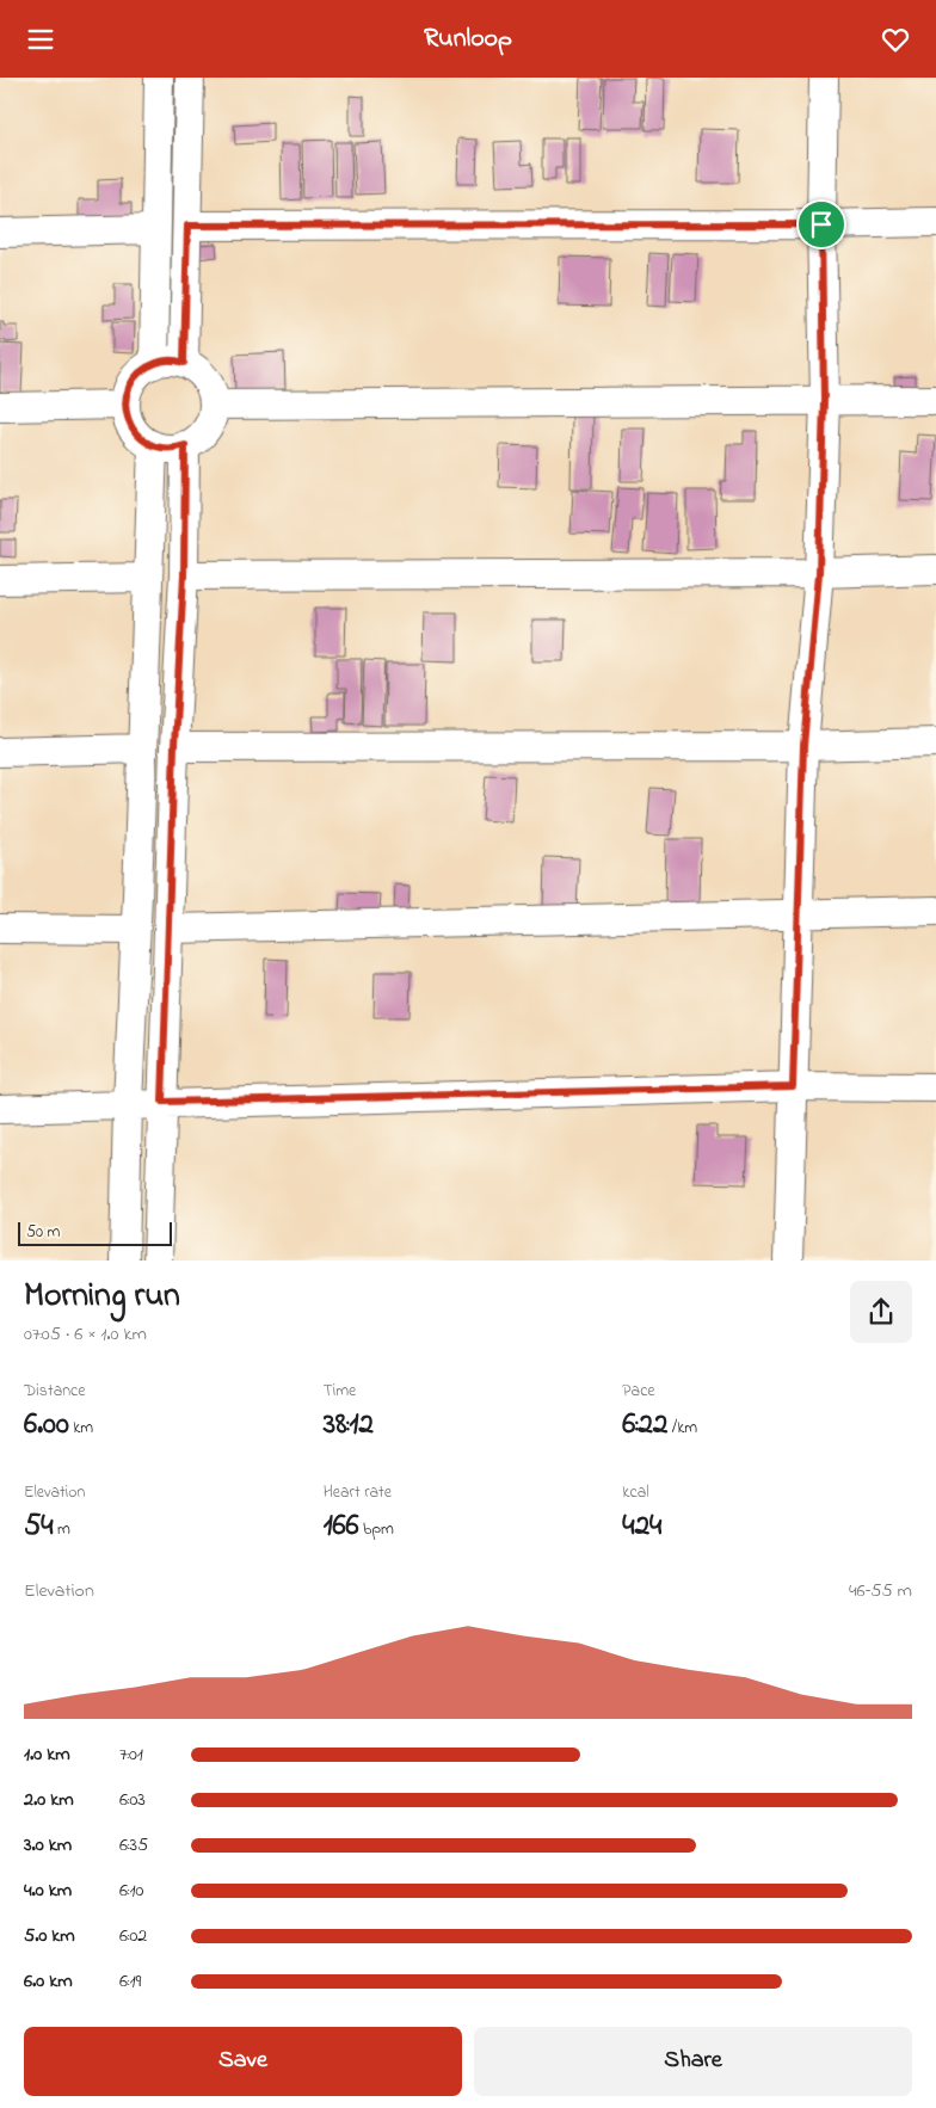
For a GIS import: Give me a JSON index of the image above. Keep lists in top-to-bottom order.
{
  "scale_bar": "50 m",
  "page": {
    "header": "Runloop",
    "scale": "50 m",
    "heading": ["Morning run", "07:05 · 6 × 1.0 km"],
    "stats": [
      ["Distance", "6.00 km"],
      ["Time", "38:12"],
      ["Pace", "6:22 /km"],
      ["Elevation", "54 m"],
      ["Heart rate", "166 bpm"],
      ["kcal", "424"]
    ],
    "chart": ["Elevation", "46–55 m"],
    "list": [
      {
        "name": "1.0 km",
        "note": "7:01"
      },
      {
        "name": "2.0 km",
        "note": "6:03"
      },
      {
        "name": "3.0 km",
        "note": "6:35"
      },
      {
        "name": "4.0 km",
        "note": "6:10"
      },
      {
        "name": "5.0 km",
        "note": "6:02"
      },
      {
        "name": "6.0 km",
        "note": "6:19"
      }
    ],
    "buttons": ["Save", "Share"]
  }
}
